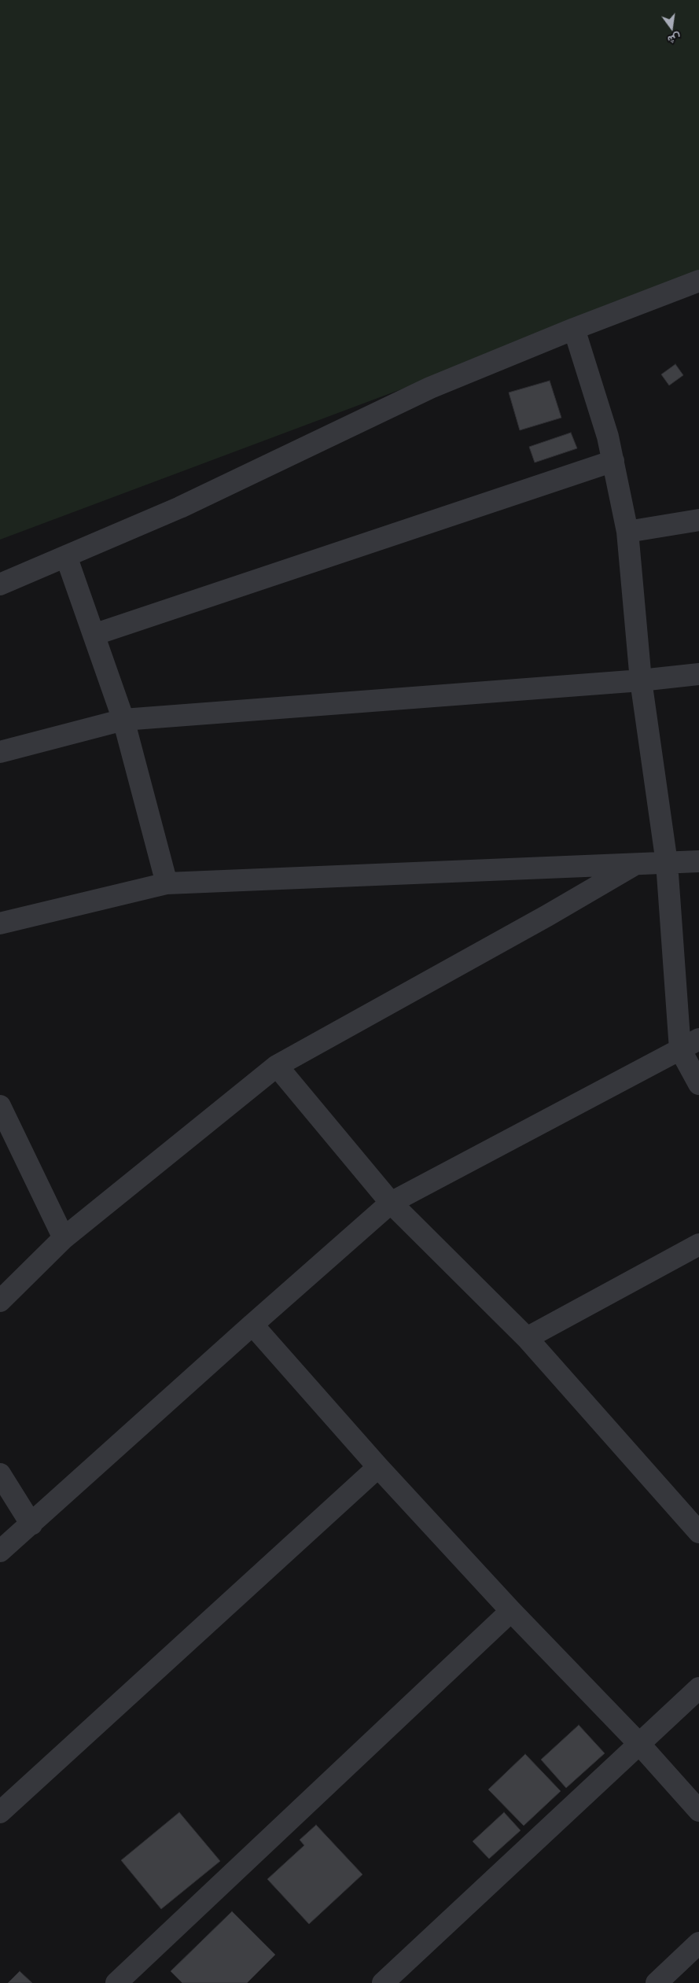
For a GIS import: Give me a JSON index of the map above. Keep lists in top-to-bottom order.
{
  "north": "bottom"
}
